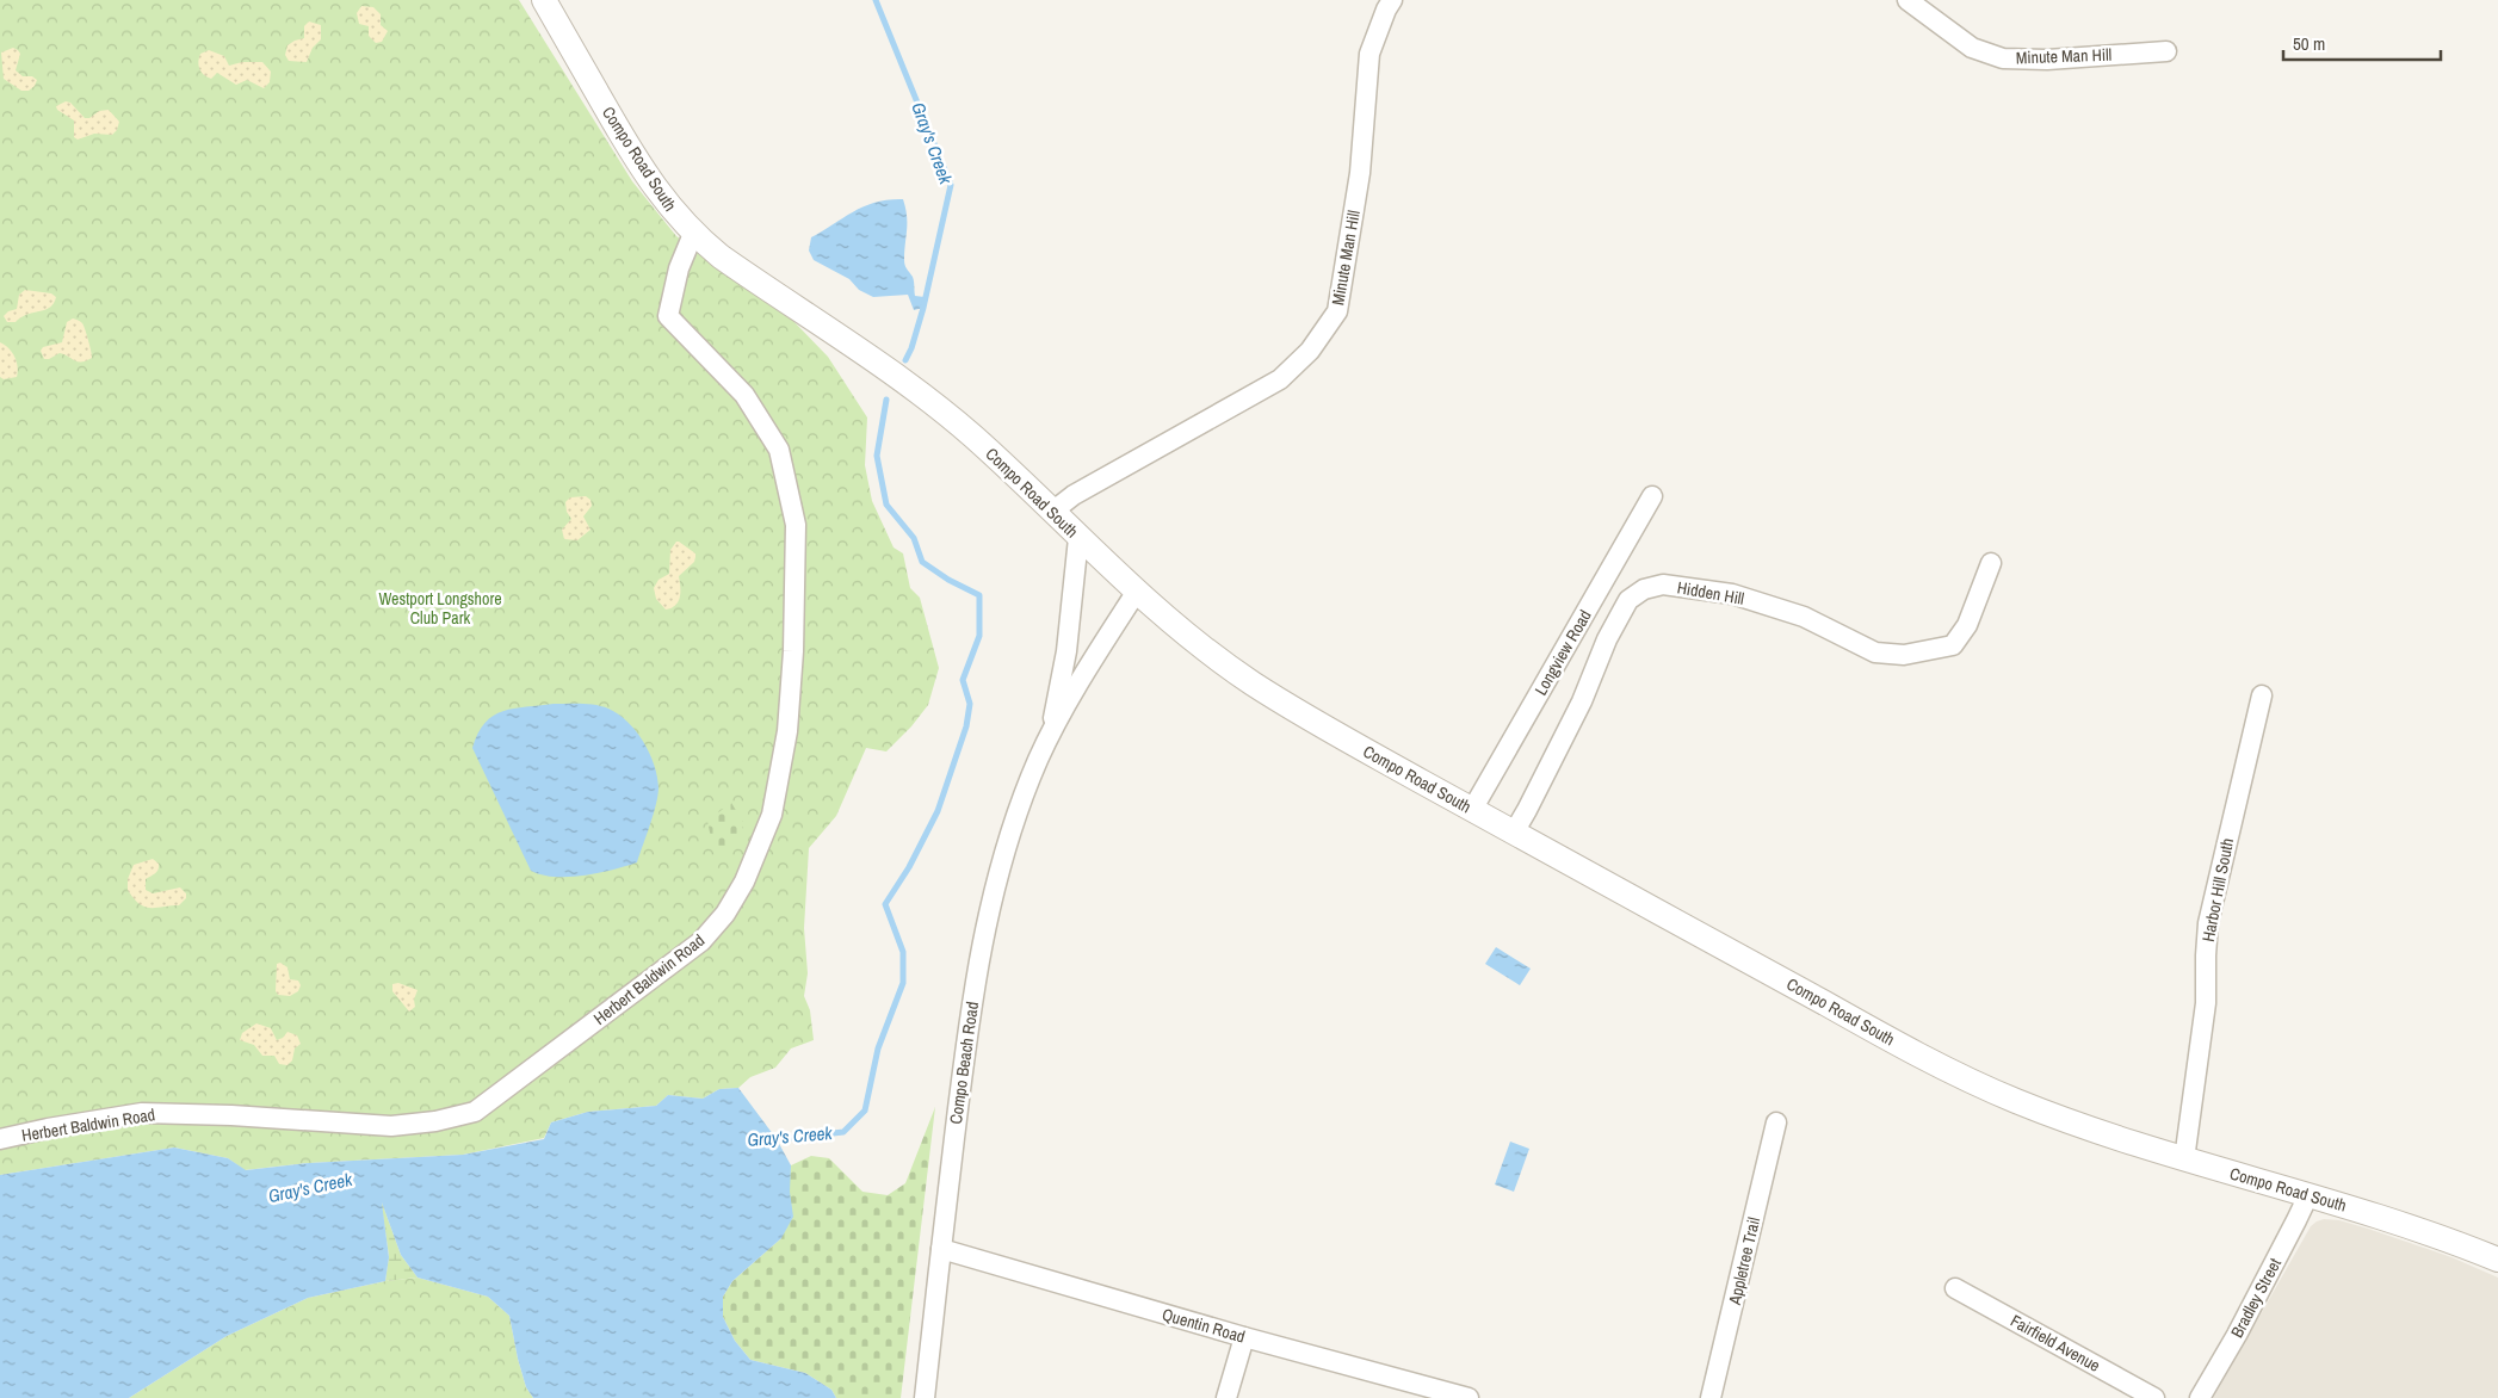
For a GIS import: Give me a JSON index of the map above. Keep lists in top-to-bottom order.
{
  "streets": {
    "street": [
      "Minute Man Hill",
      "Compo Road South",
      "Hidden Hill",
      "Longview Road",
      "Harbor Hill South",
      "Herbert Baldwin Road",
      "Compo Beach Road",
      "Appletree Trail",
      "Bradley Street",
      "Quentin Road",
      "Fairfield Avenue"
    ]
  },
  "crossings": [
    ["Minute Man Hill", "Compo Road South"],
    ["Compo Road South", "Hidden Hill"],
    ["Compo Road South", "Longview Road"],
    ["Compo Road South", "Harbor Hill South"],
    ["Compo Road South", "Herbert Baldwin Road"],
    ["Compo Road South", "Compo Beach Road"],
    ["Compo Road South", "Bradley Street"],
    ["Compo Beach Road", "Quentin Road"]
  ],
  "water": ["Gray's Creek"],
  "parks": ["Westport Longshore Club Park"],
  "scale_bar": "50 m"
}
